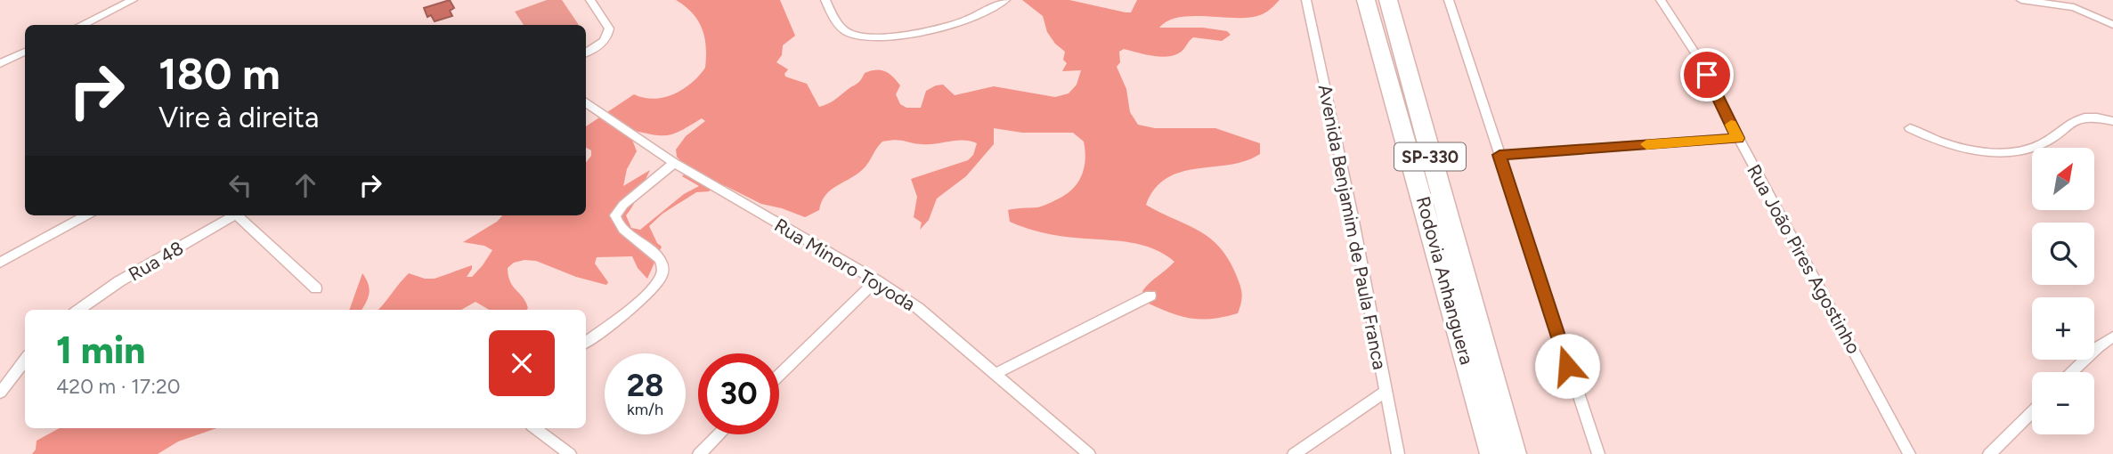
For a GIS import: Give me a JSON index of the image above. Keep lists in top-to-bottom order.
{
  "streets": {
    "highway": ["SP-330", "Rodovia Anhanguera"],
    "street": [
      "Avenida Benjamim de Paula Franca",
      "Rua João Pires Agostinho",
      "Rua 48",
      "Rua Minoro Toyoda"
    ]
  },
  "north": "top right",
  "page": {
    "turn": ["180 m", "Vire à direita"],
    "map_buttons": ["+", "−"],
    "heading": ["1 min", "420 m · 17:20"],
    "speed": "28 km/h",
    "limit": "30"
  }
}
